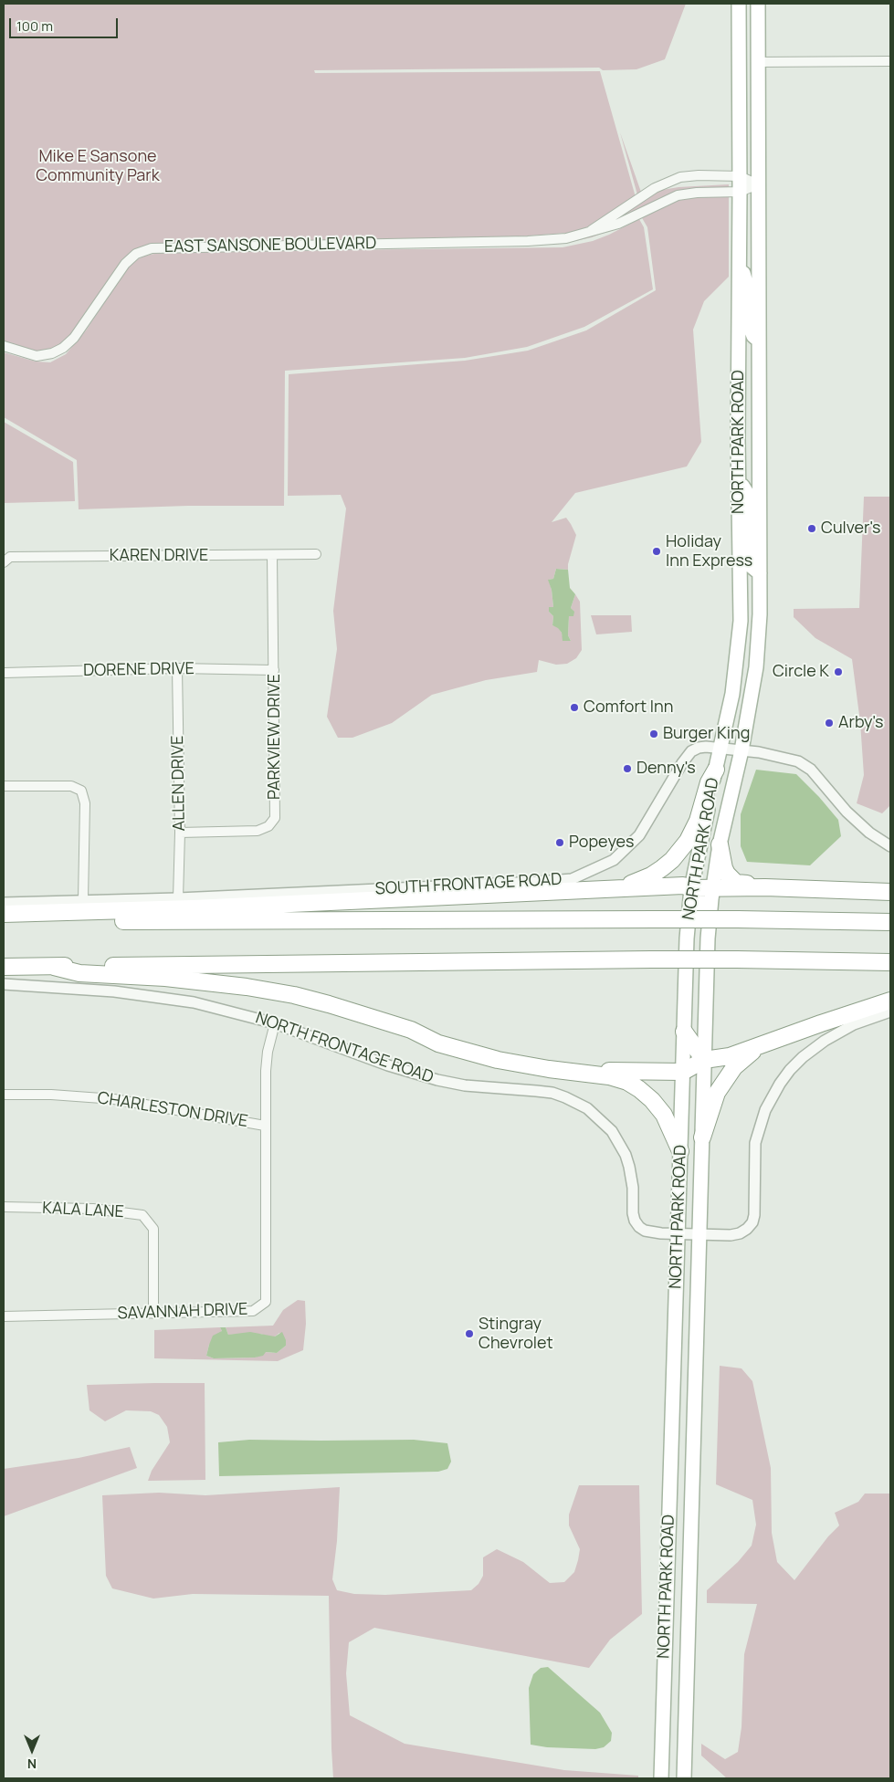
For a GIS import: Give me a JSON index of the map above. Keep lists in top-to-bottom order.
{
  "streets": {
    "main road": ["NORTH PARK ROAD"],
    "street": [
      "EAST SANSONE BOULEVARD",
      "KAREN DRIVE",
      "DORENE DRIVE",
      "PARKVIEW DRIVE",
      "ALLEN DRIVE",
      "SOUTH FRONTAGE ROAD",
      "NORTH FRONTAGE ROAD",
      "CHARLESTON DRIVE",
      "KALA LANE",
      "SAVANNAH DRIVE"
    ]
  },
  "crossings": [
    ["EAST SANSONE BOULEVARD", "NORTH PARK ROAD"],
    ["NORTH PARK ROAD", "SOUTH FRONTAGE ROAD"],
    ["NORTH PARK ROAD", "NORTH FRONTAGE ROAD"],
    ["KAREN DRIVE", "PARKVIEW DRIVE"],
    ["DORENE DRIVE", "PARKVIEW DRIVE"],
    ["DORENE DRIVE", "ALLEN DRIVE"],
    ["PARKVIEW DRIVE", "ALLEN DRIVE"],
    ["ALLEN DRIVE", "SOUTH FRONTAGE ROAD"],
    ["NORTH FRONTAGE ROAD", "CHARLESTON DRIVE"],
    ["CHARLESTON DRIVE", "SAVANNAH DRIVE"],
    ["KALA LANE", "SAVANNAH DRIVE"]
  ],
  "parks": ["Mike E Sansone Community Park"],
  "places": [
    "Culver's",
    "Holiday Inn Express",
    "Circle K",
    "Comfort Inn",
    "Arby's",
    "Burger King",
    "Denny's",
    "Popeyes",
    "Stingray Chevrolet"
  ],
  "scale_bar": "100 m",
  "north": "bottom"
}
